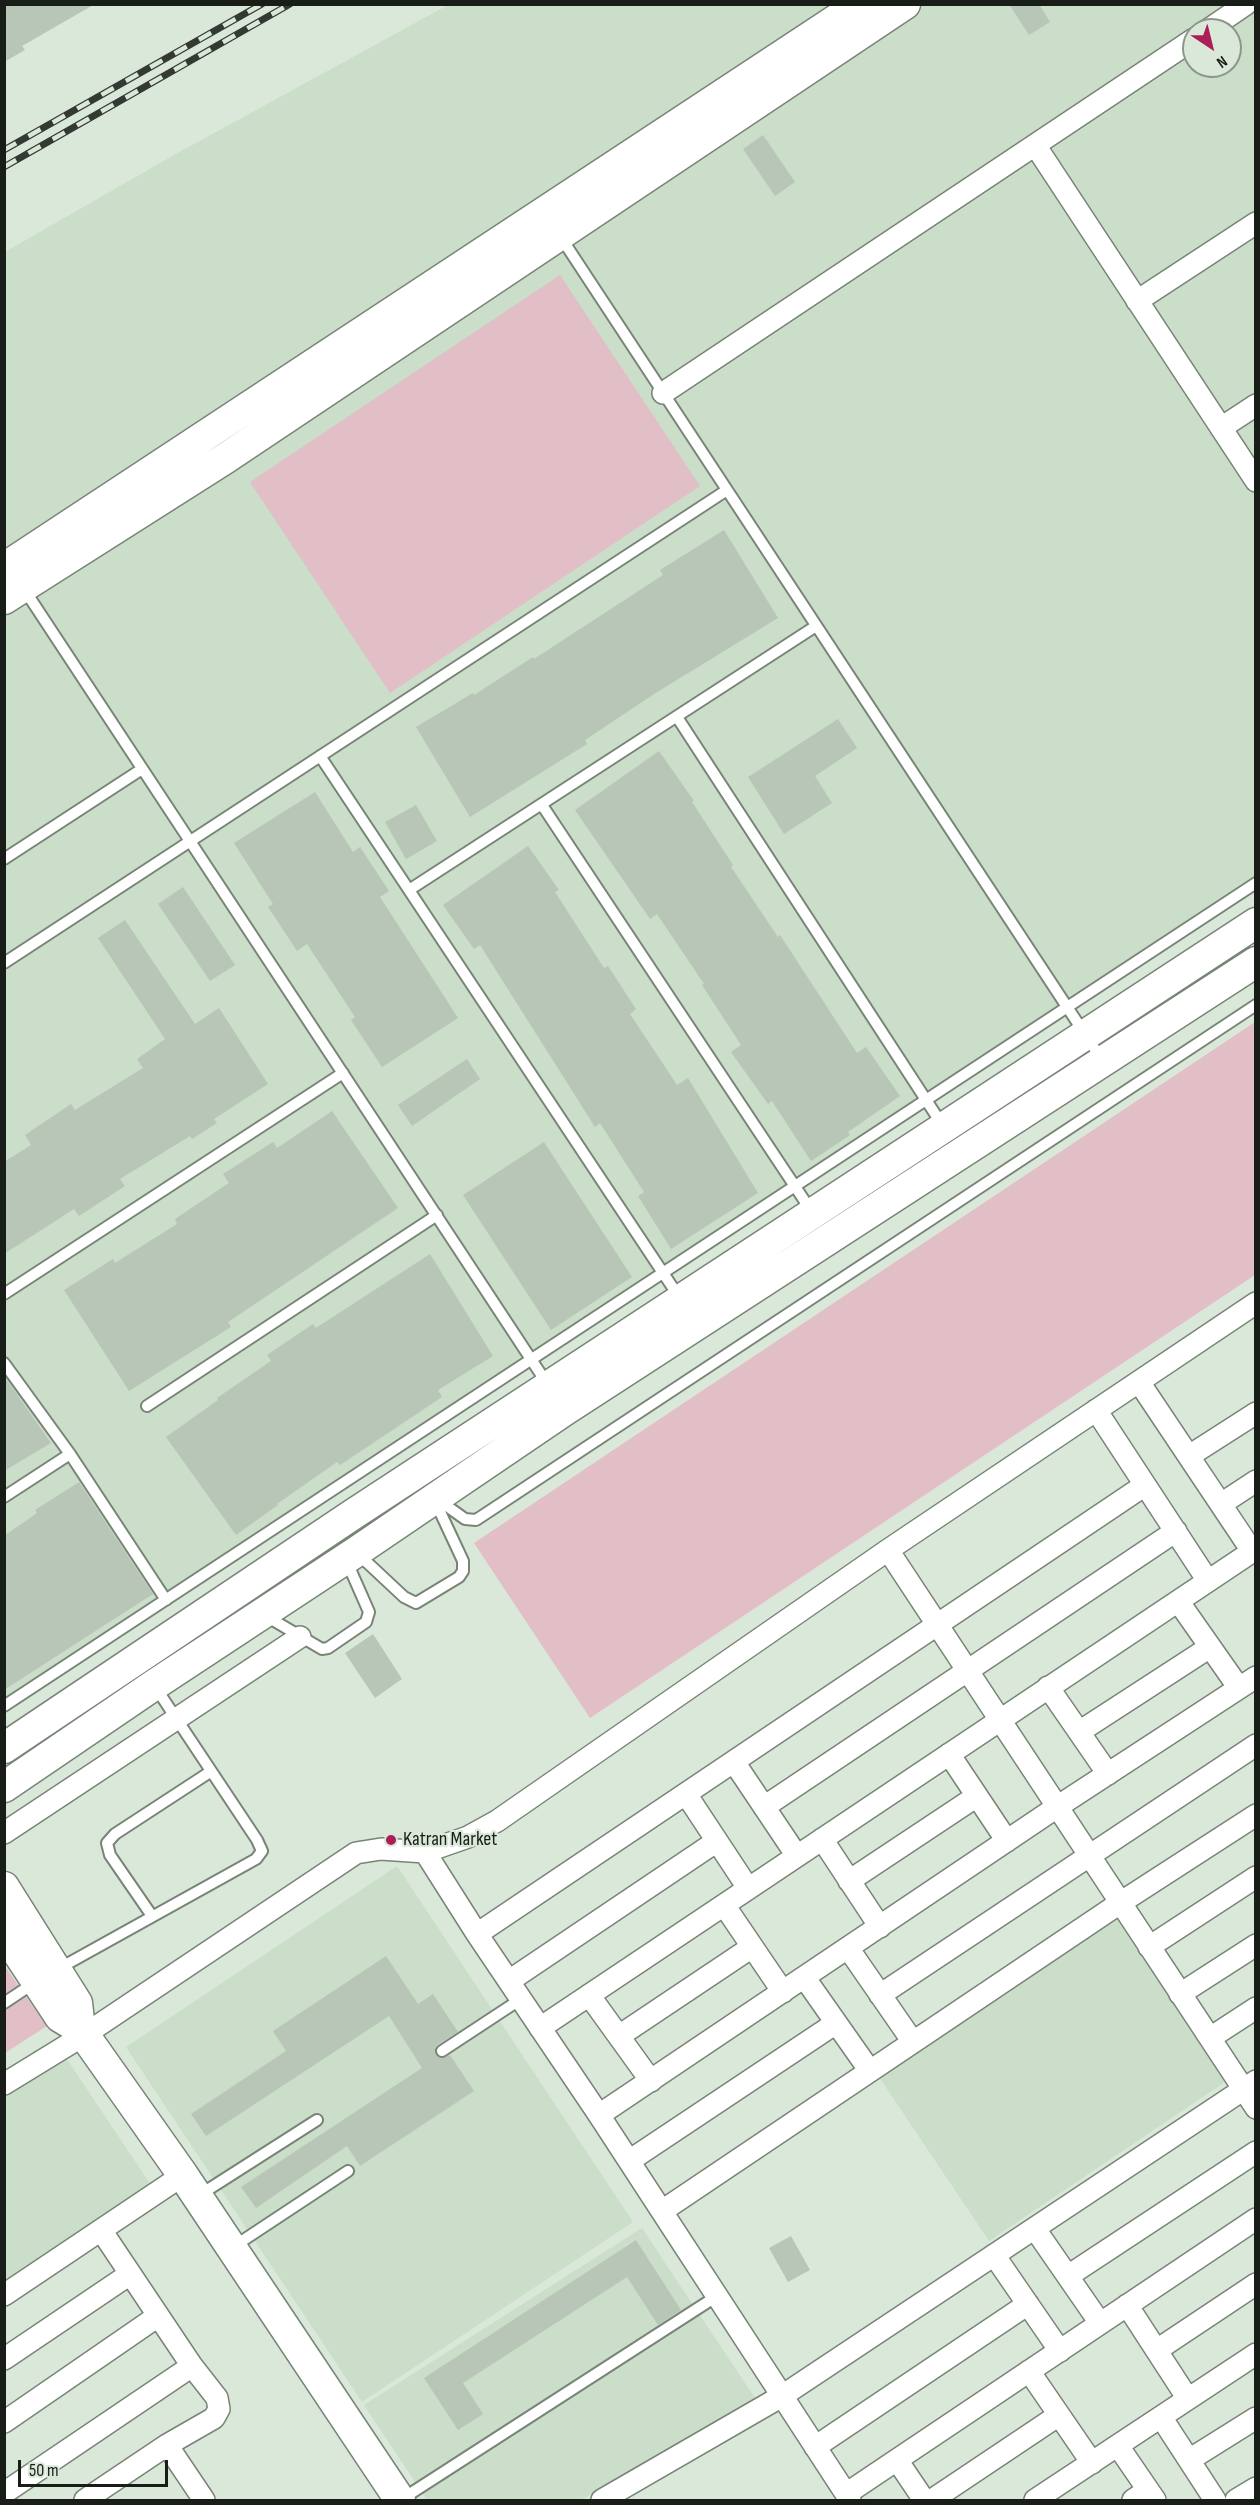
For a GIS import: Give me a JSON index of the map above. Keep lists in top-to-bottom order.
{
  "places": ["Katran Market"],
  "scale_bar": "50 m",
  "north": "bottom right"
}
